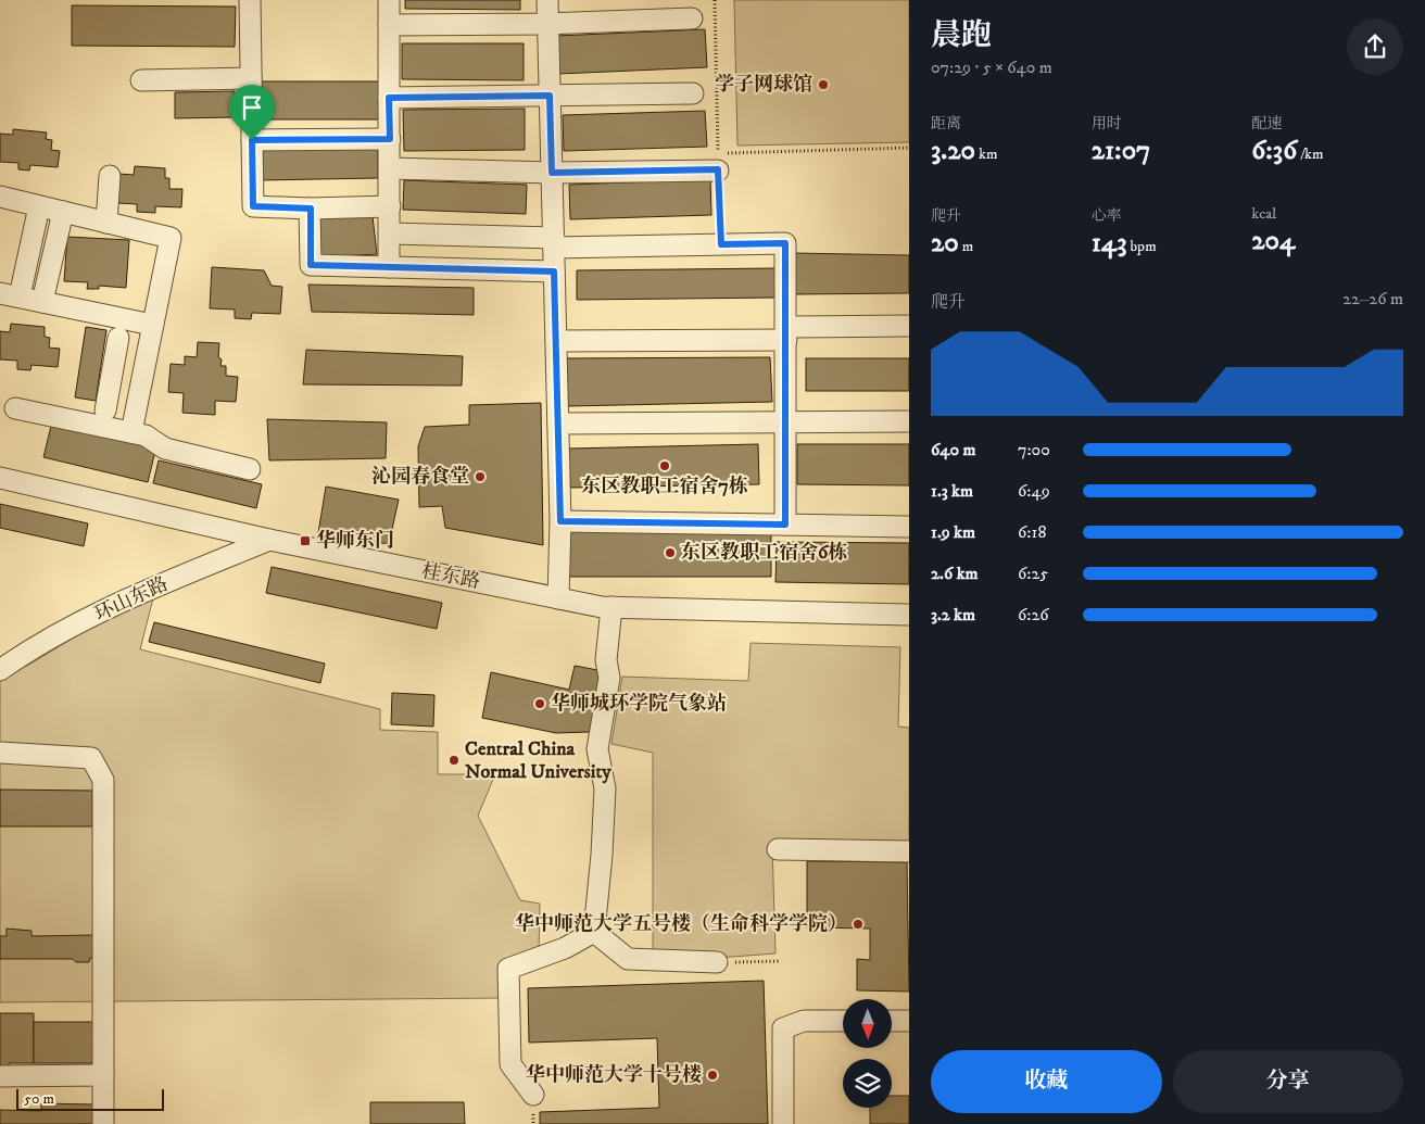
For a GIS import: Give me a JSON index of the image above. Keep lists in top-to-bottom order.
{
  "streets": {
    "street": ["桂东路", "环山东路"]
  },
  "crossings": [
    ["桂东路", "环山东路"]
  ],
  "places": {
    "other": [
      "学子网球馆",
      "东区教职工宿舍7栋",
      "沁园春食堂",
      "东区教职工宿舍6栋",
      "华师城环学院气象站",
      "Central China Normal University",
      "华中师范大学五号楼（生命科学学院）",
      "华中师范大学十号楼"
    ],
    "transit": ["华师东门"]
  },
  "scale_bar": "50 m",
  "north": "bottom",
  "page": {
    "heading": ["晨跑", "07:29 · 5 × 640 m"],
    "stats": [
      ["距离", "3.20 km"],
      ["用时", "21:07"],
      ["配速", "6:36 /km"],
      ["爬升", "20 m"],
      ["心率", "143 bpm"],
      ["kcal", "204"]
    ],
    "chart": ["爬升", "22–26 m"],
    "list": [
      {
        "name": "640 m",
        "note": "7:00"
      },
      {
        "name": "1.3 km",
        "note": "6:49"
      },
      {
        "name": "1.9 km",
        "note": "6:18"
      },
      {
        "name": "2.6 km",
        "note": "6:25"
      },
      {
        "name": "3.2 km",
        "note": "6:26"
      }
    ],
    "buttons": ["收藏", "分享"],
    "scale": "50 m"
  }
}
